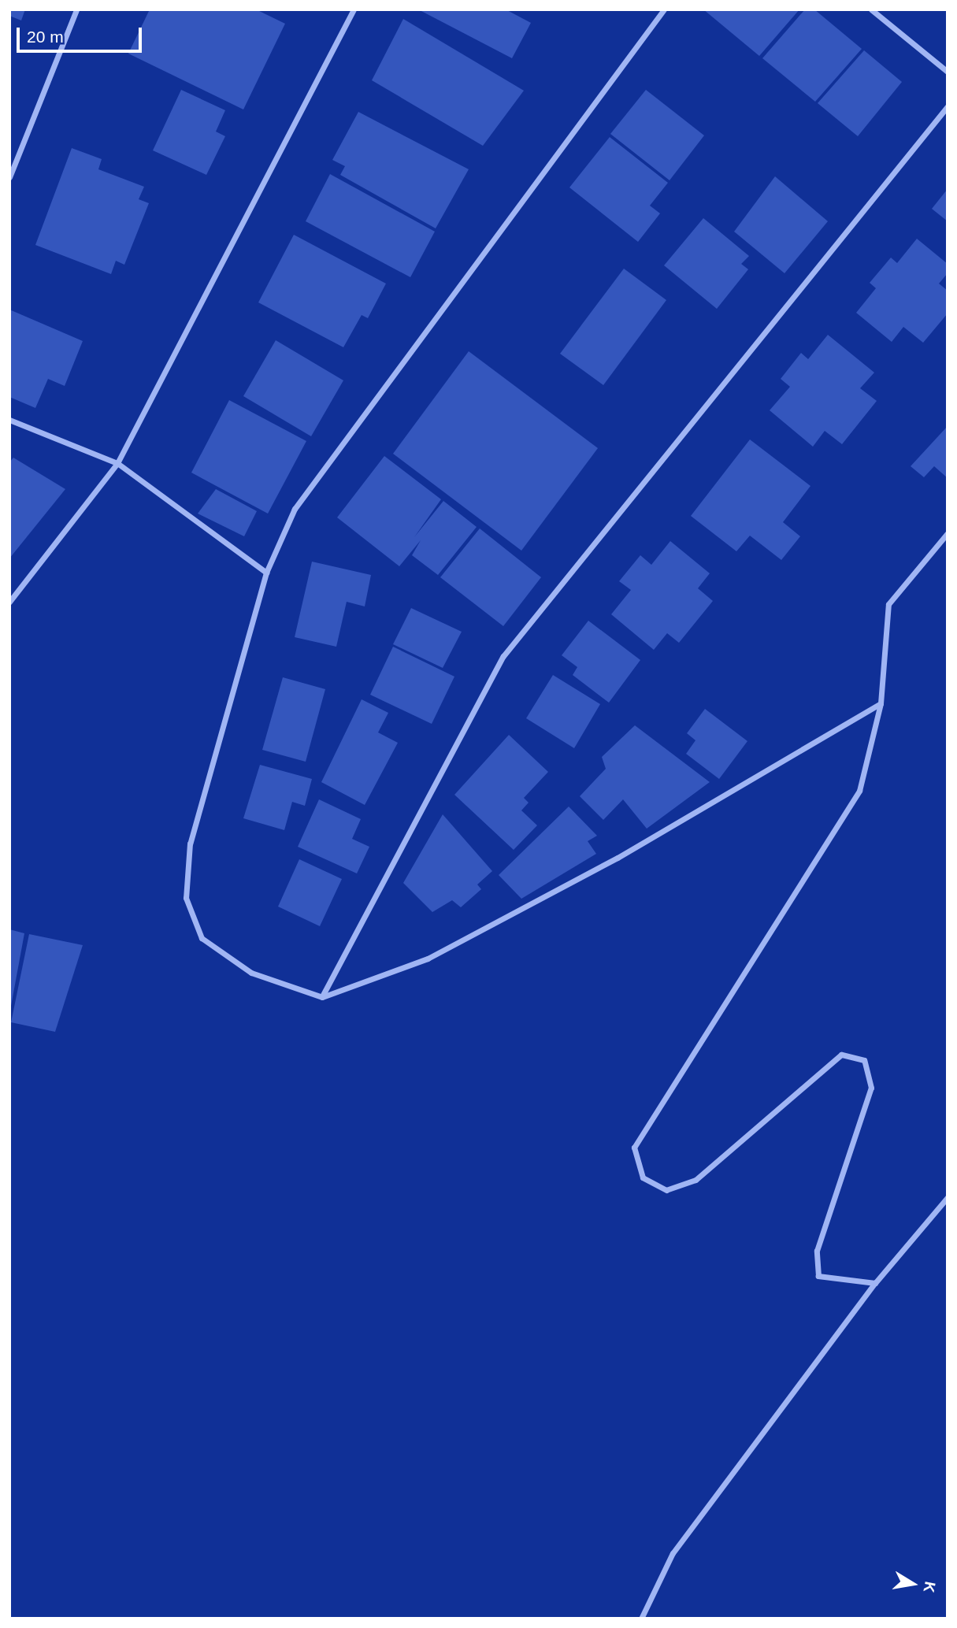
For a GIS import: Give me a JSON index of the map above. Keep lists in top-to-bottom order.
{
  "scale_bar": "20 m",
  "north": "right"
}
